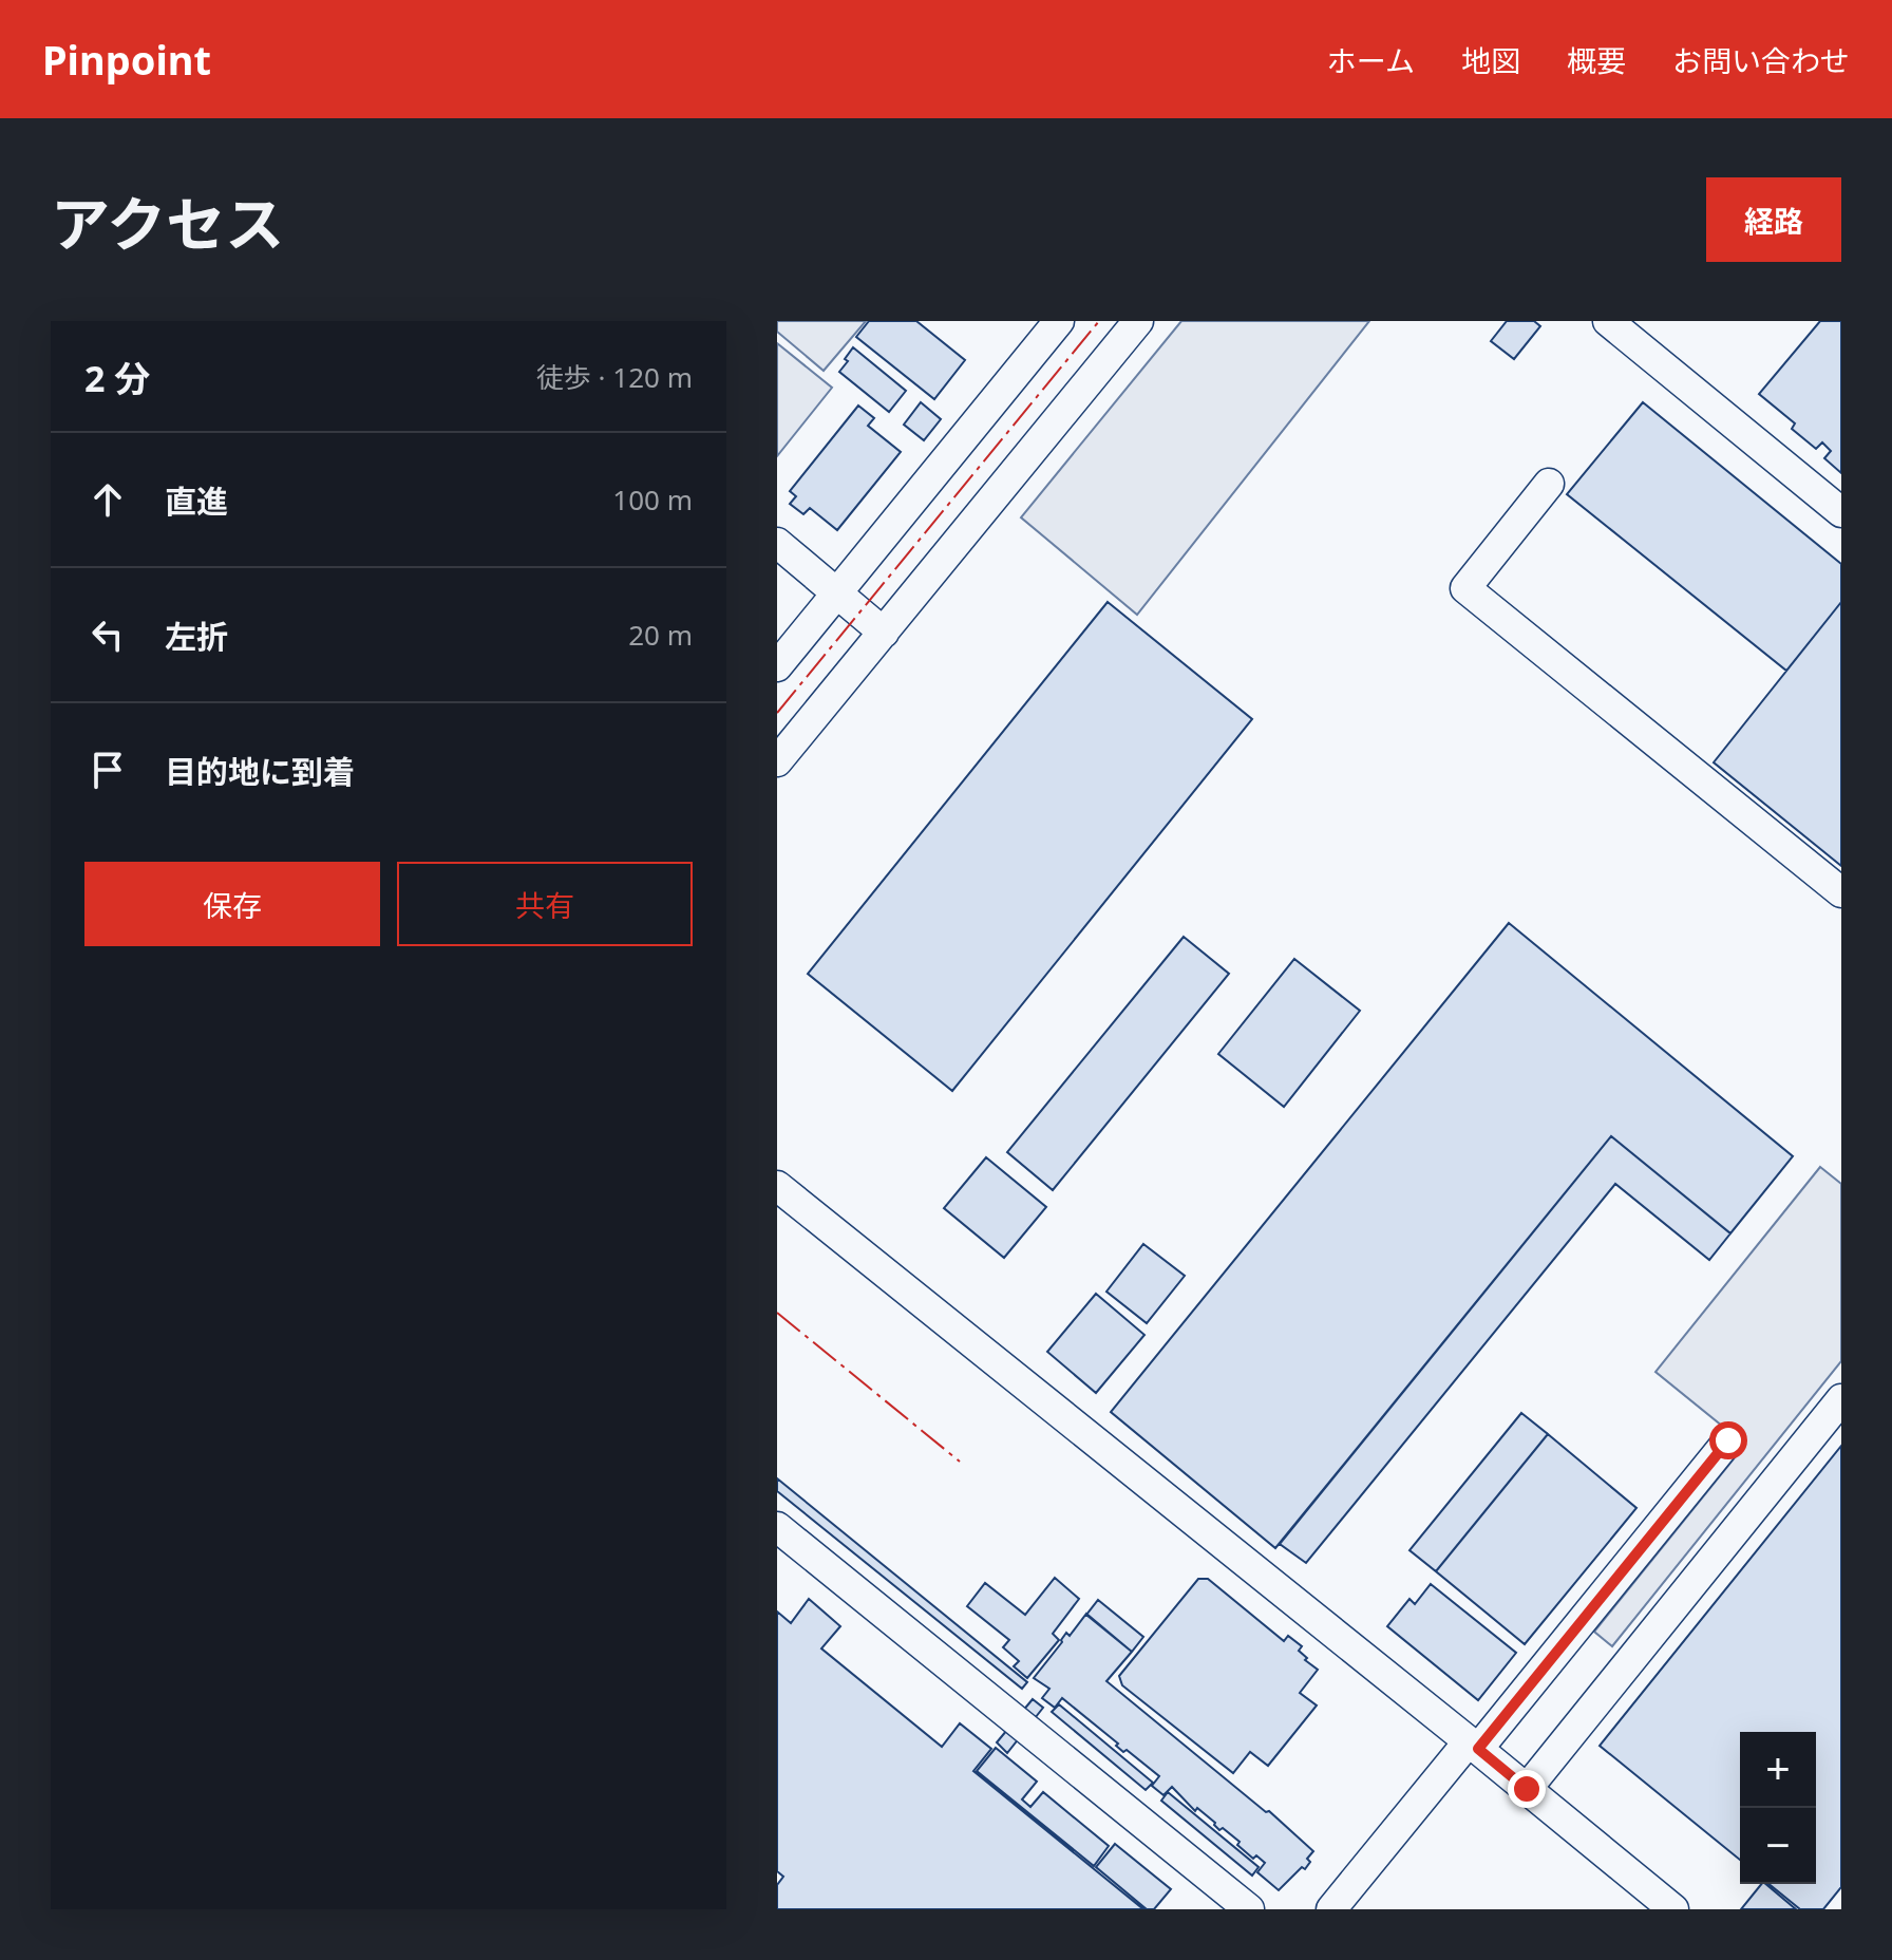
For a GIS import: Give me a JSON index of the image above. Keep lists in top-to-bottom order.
{
  "page": {
    "header": "Pinpoint",
    "nav": [
      "ホーム",
      "地図",
      "概要",
      "お問い合わせ"
    ],
    "title": "アクセス",
    "buttons": [
      "経路",
      ["保存", "共有"]
    ],
    "heading": ["2 分", "徒歩 · 120 m"],
    "list": [
      ["直進", "100 m"],
      ["左折", "20 m"],
      "目的地に到着"
    ],
    "map_buttons": ["+", "−"]
  }
}
